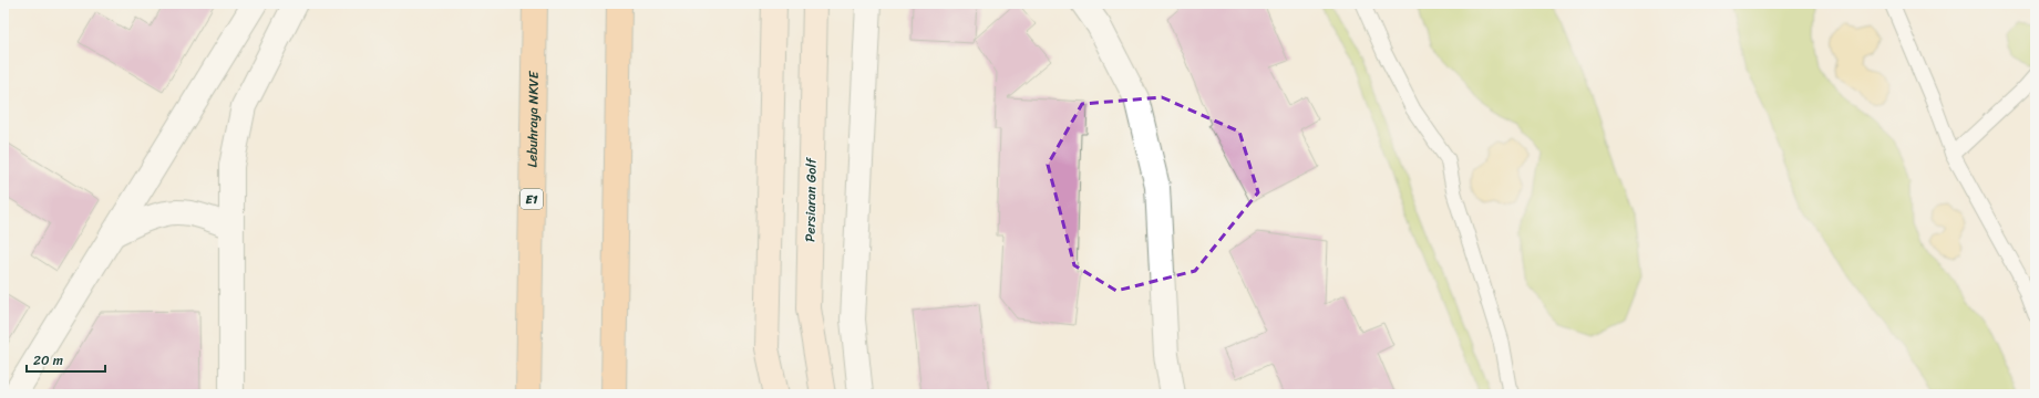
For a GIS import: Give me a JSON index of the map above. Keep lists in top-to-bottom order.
{
  "streets": {
    "highway": ["Lebuhraya NKVE", "E1"],
    "street": ["Persiaran Golf"]
  },
  "scale_bar": "20 m"
}
